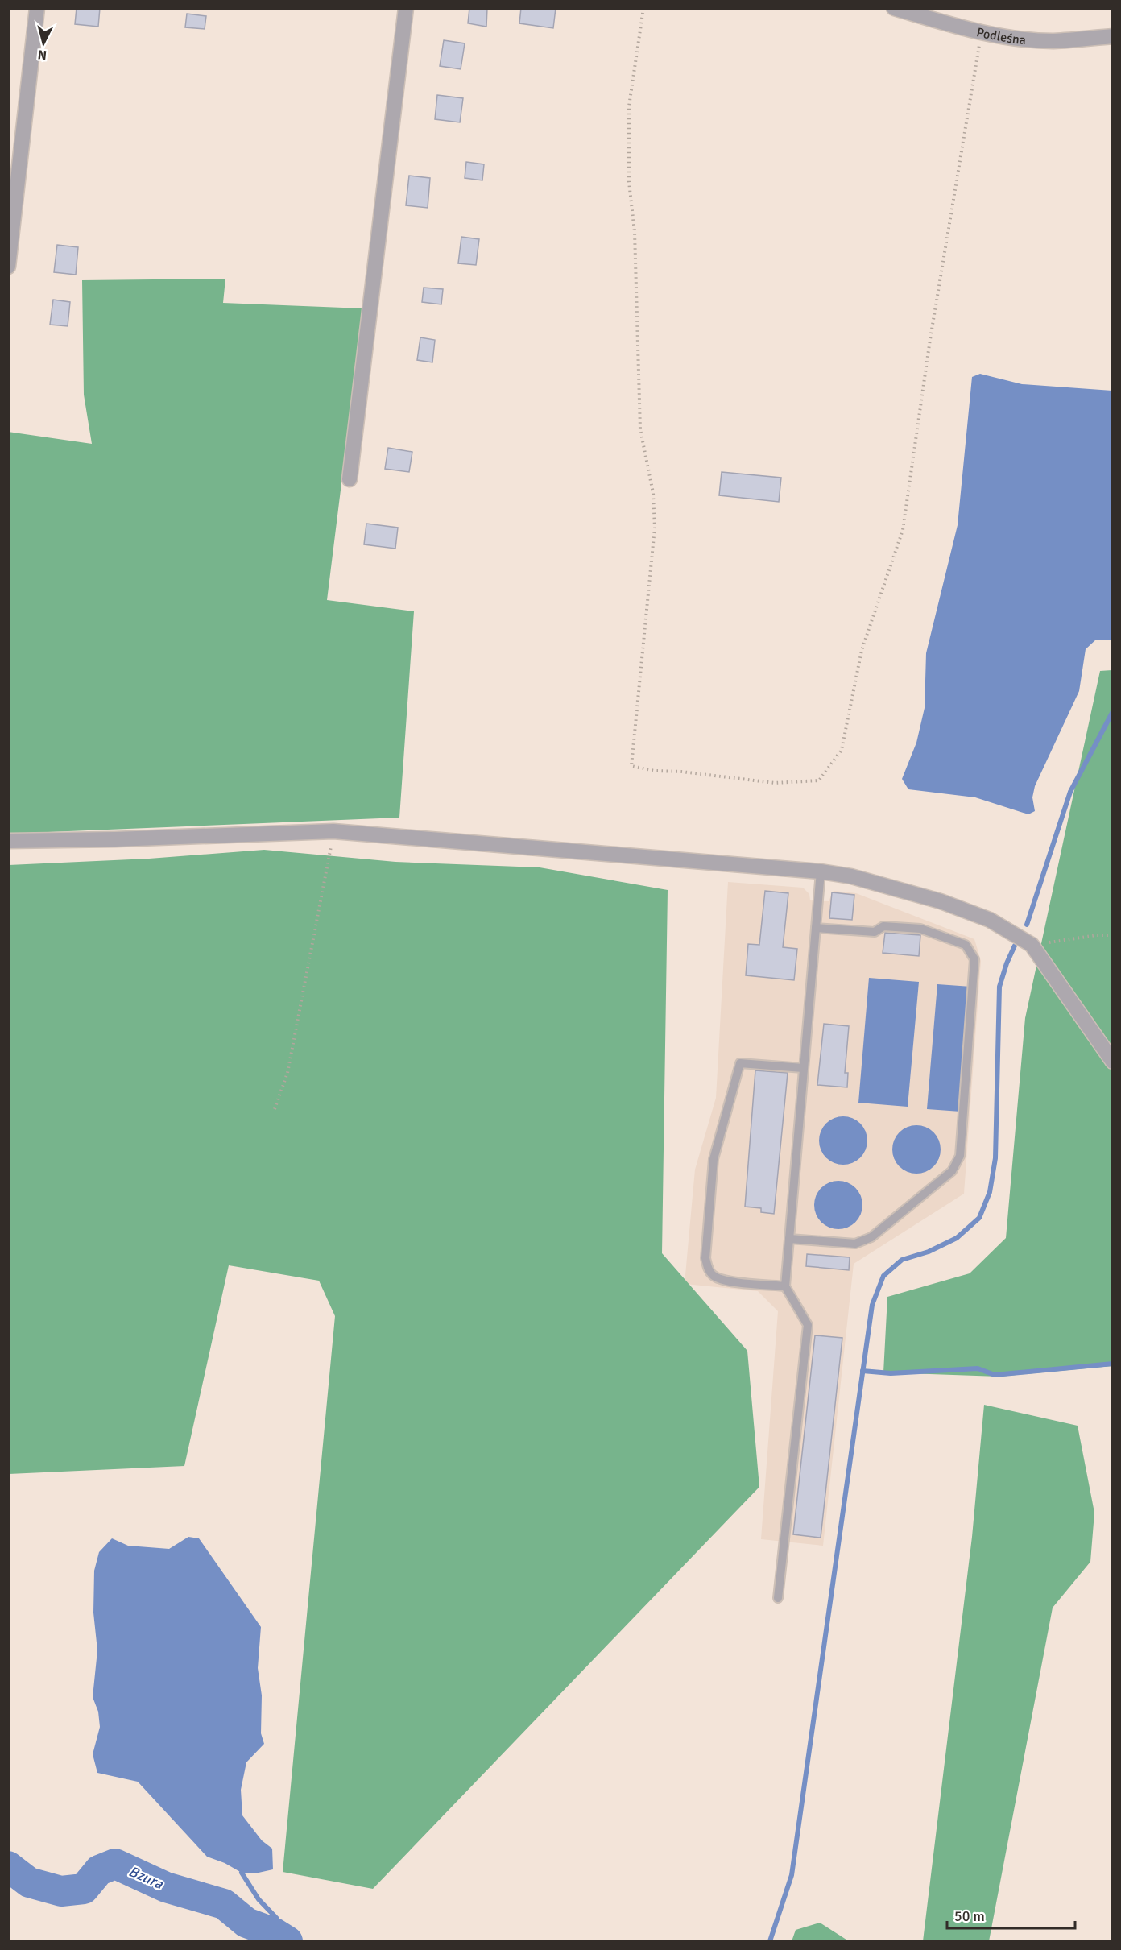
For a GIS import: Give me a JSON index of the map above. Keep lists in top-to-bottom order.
{
  "streets": {
    "street": ["Podleśna"]
  },
  "water": ["Bzura"],
  "scale_bar": "50 m",
  "north": "bottom"
}
